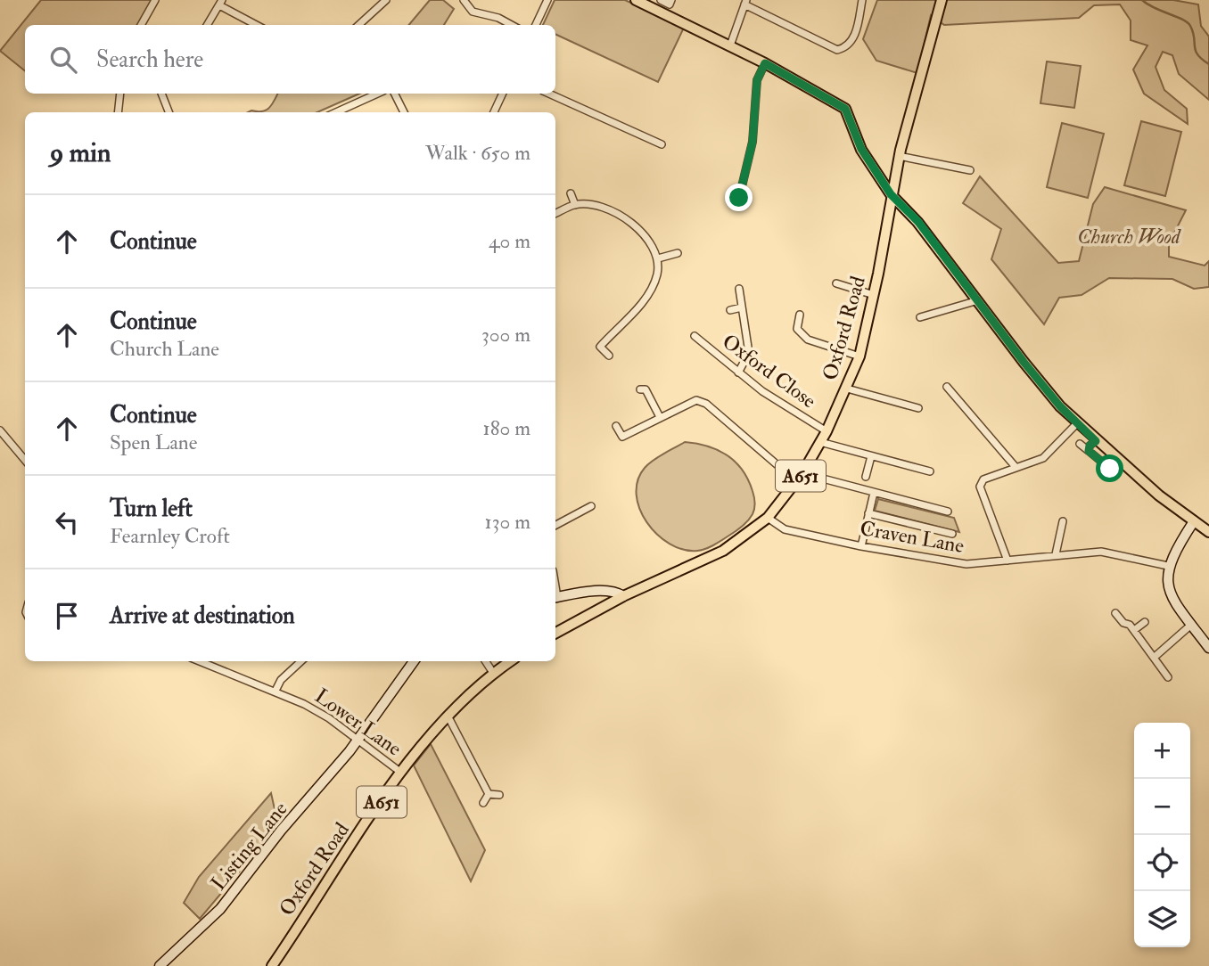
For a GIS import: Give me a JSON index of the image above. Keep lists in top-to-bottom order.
{
  "streets": {
    "main road": ["Oxford Road", "A651"],
    "street": [
      "Oxford Close",
      "Craven Lane",
      "Lower Lane",
      "Listing Lane"
    ]
  },
  "crossings": [
    ["Oxford Road", "Oxford Close"],
    ["Oxford Road", "Craven Lane"],
    ["Oxford Road", "Lower Lane"],
    ["Lower Lane", "Listing Lane"]
  ],
  "parks": ["Church Wood"],
  "page": {
    "search": "Search here",
    "heading": ["9 min", "Walk · 650 m"],
    "list": [
      ["Continue", "40 m"],
      ["Continue", "Church Lane", "300 m"],
      ["Continue", "Spen Lane", "180 m"],
      ["Turn left", "Fearnley Croft", "130 m"],
      "Arrive at destination"
    ],
    "map_buttons": ["+", "−"]
  }
}
